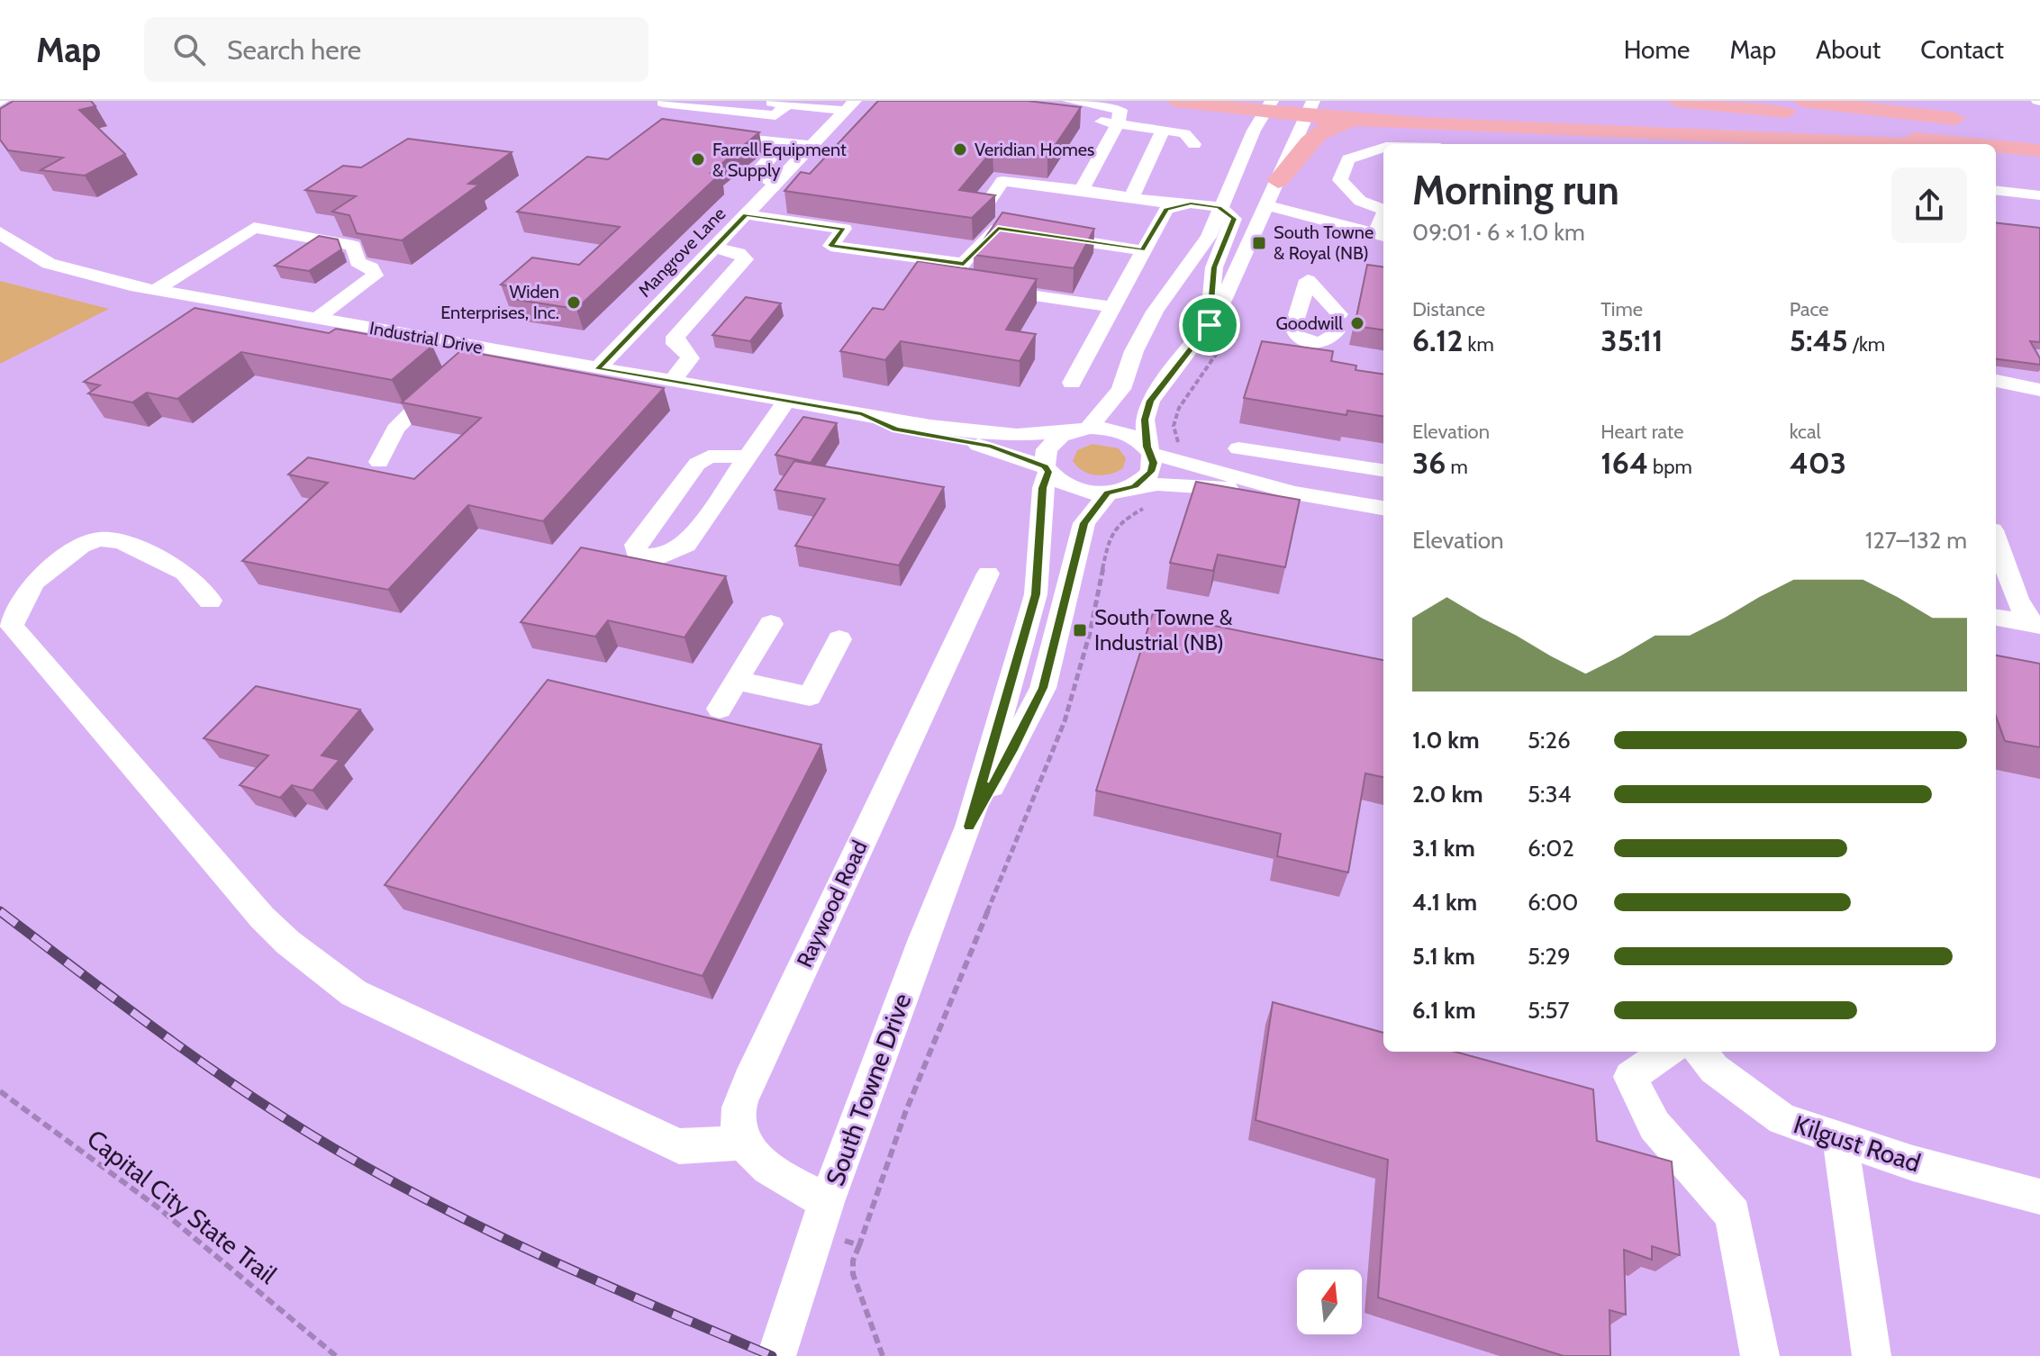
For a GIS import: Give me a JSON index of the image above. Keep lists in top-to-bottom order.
{
  "streets": {
    "street": [
      "Mangrove Lane",
      "Industrial Drive",
      "Raywood Road",
      "South Towne Drive",
      "Kilgust Road"
    ],
    "path": ["Capital City State Trail"]
  },
  "crossings": [
    ["Mangrove Lane", "Industrial Drive"],
    ["Industrial Drive", "South Towne Drive"]
  ],
  "places": {
    "other": [
      "Veridian Homes",
      "Farrell Equipment & Supply",
      "Widen Enterprises, Inc.",
      "Goodwill"
    ],
    "transit": ["South Towne & Royal (NB)", "South Towne & Industrial (NB)"]
  },
  "north": "top",
  "page": {
    "header": "Map",
    "search": "Search here",
    "nav": [
      "Home",
      "Map",
      "About",
      "Contact"
    ],
    "heading": ["Morning run", "09:01 · 6 × 1.0 km"],
    "stats": [
      ["Distance", "6.12 km"],
      ["Time", "35:11"],
      ["Pace", "5:45 /km"],
      ["Elevation", "36 m"],
      ["Heart rate", "164 bpm"],
      ["kcal", "403"]
    ],
    "chart": ["Elevation", "127–132 m"],
    "list": [
      {
        "name": "1.0 km",
        "note": "5:26"
      },
      {
        "name": "2.0 km",
        "note": "5:34"
      },
      {
        "name": "3.1 km",
        "note": "6:02"
      },
      {
        "name": "4.1 km",
        "note": "6:00"
      },
      {
        "name": "5.1 km",
        "note": "5:29"
      },
      {
        "name": "6.1 km",
        "note": "5:57"
      }
    ]
  }
}
